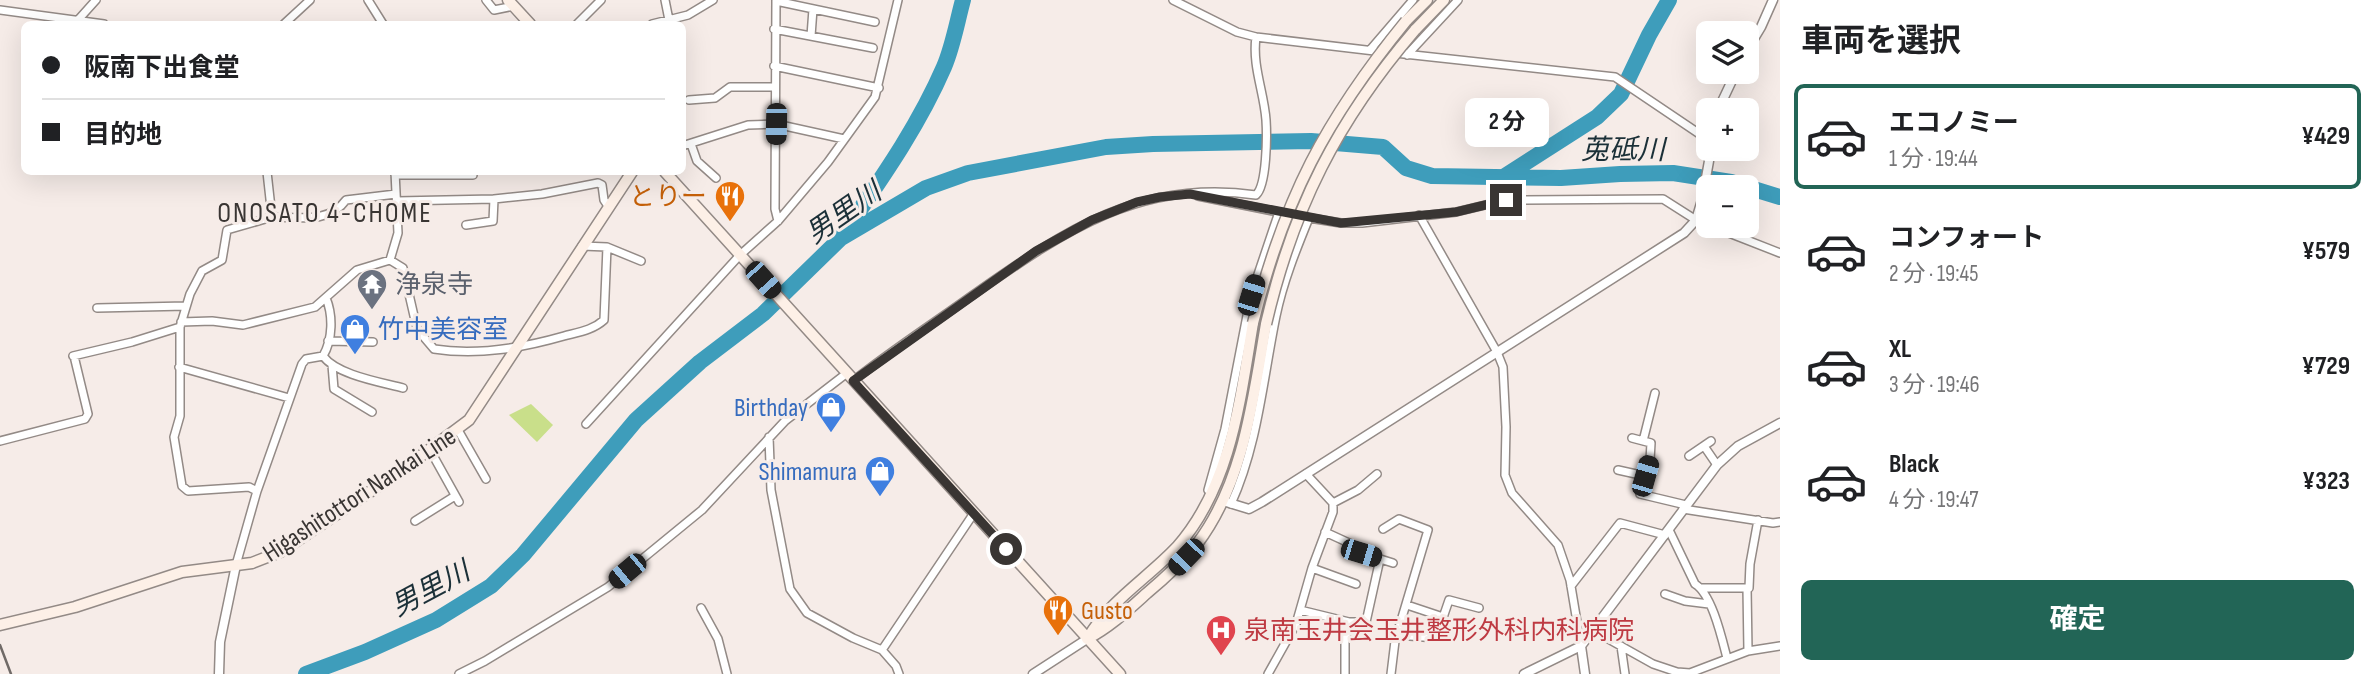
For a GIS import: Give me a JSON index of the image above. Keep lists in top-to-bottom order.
{
  "streets": {
    "main road": ["Higashitottori Nankai Line"]
  },
  "districts": ["ONOSATO 4-CHOME"],
  "water": ["莵砥川", "男里川"],
  "places": {
    "restaurant": ["とりー", "Gusto"],
    "temple": ["浄泉寺"],
    "shop": ["竹中美容室", "Birthday", "Shimamura"],
    "hospital": ["泉南玉井会玉井整形外科内科病院"]
  },
  "page": {
    "heading": "車両を選択",
    "map_buttons": ["+", "−"],
    "banner": ["阪南下出食堂", "目的地"],
    "list": [
      {
        "name": "エコノミー",
        "note": "1 分 · 19:44",
        "value": "¥429"
      },
      {
        "name": "コンフォート",
        "note": "2 分 · 19:45",
        "value": "¥579"
      },
      {
        "name": "XL",
        "note": "3 分 · 19:46",
        "value": "¥729"
      },
      {
        "name": "Black",
        "note": "4 分 · 19:47",
        "value": "¥323"
      }
    ],
    "bubble": "2 分",
    "buttons": "確定"
  }
}
